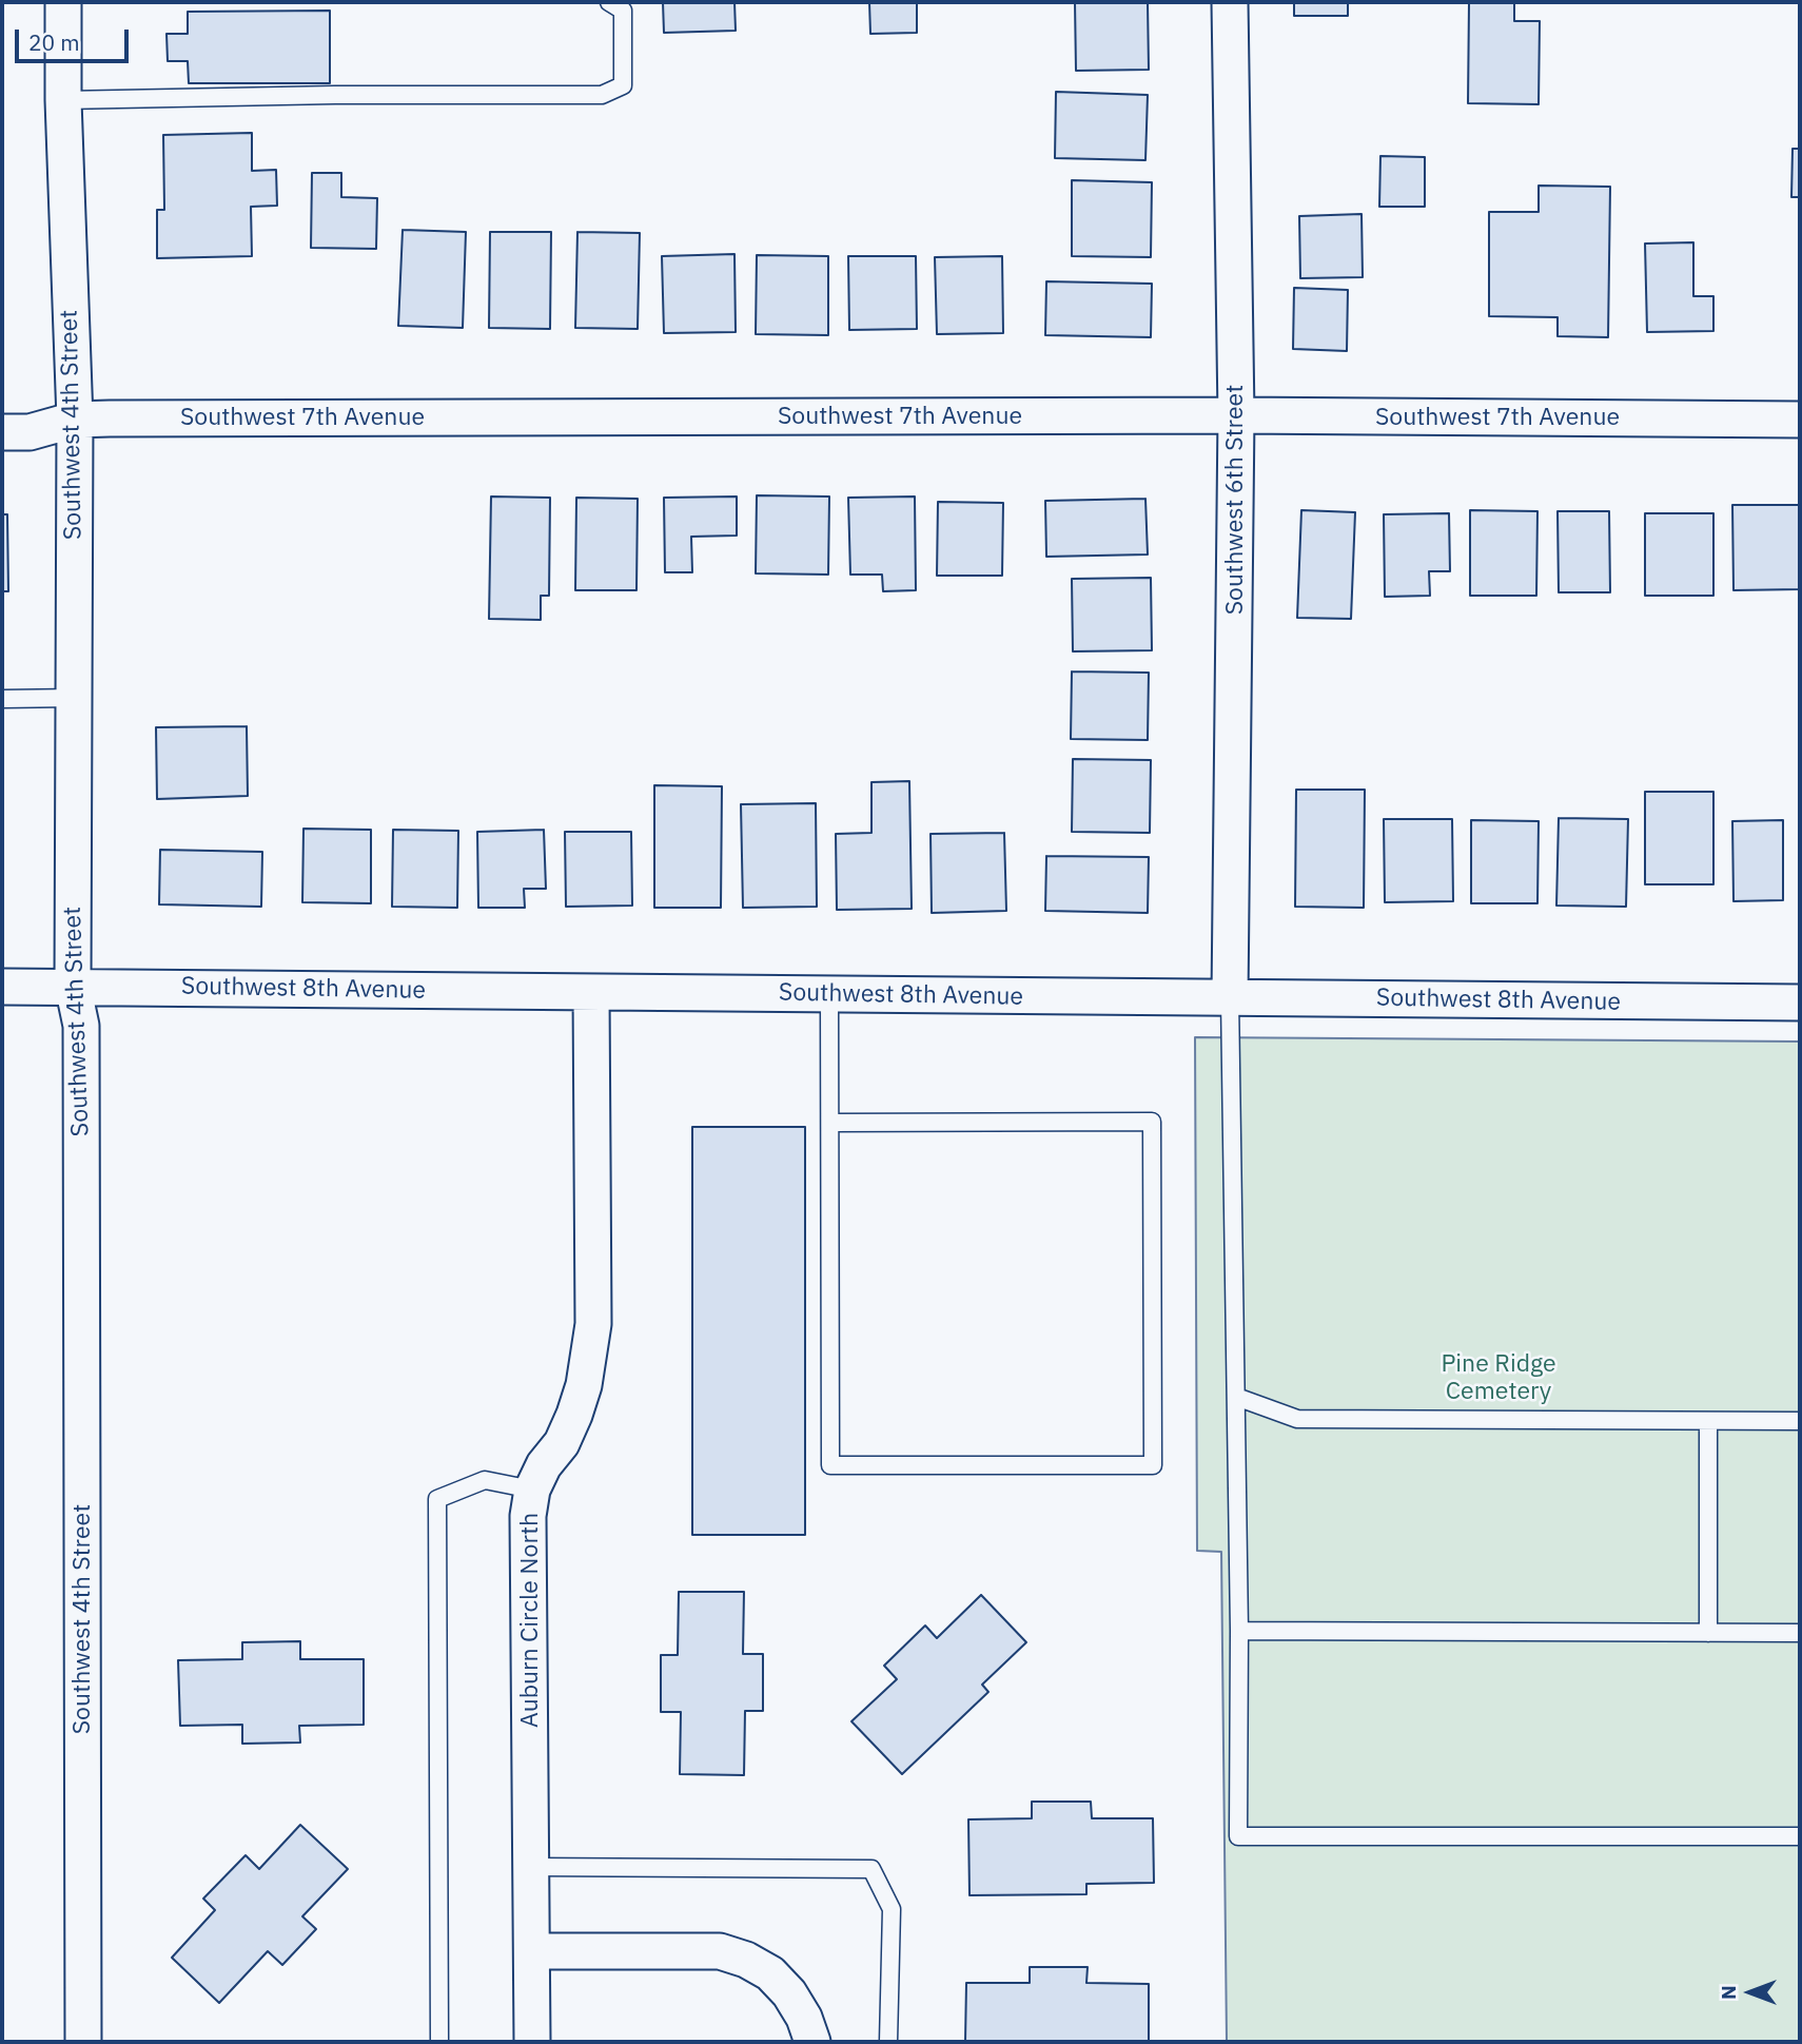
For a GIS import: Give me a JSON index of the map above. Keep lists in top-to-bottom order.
{
  "streets": {
    "street": [
      "Southwest 7th Avenue",
      "Southwest 4th Street",
      "Southwest 6th Street",
      "Southwest 8th Avenue",
      "Auburn Circle North"
    ]
  },
  "crossings": [
    ["Southwest 7th Avenue", "Southwest 4th Street"],
    ["Southwest 7th Avenue", "Southwest 6th Street"],
    ["Southwest 4th Street", "Southwest 8th Avenue"],
    ["Southwest 6th Street", "Southwest 8th Avenue"],
    ["Southwest 8th Avenue", "Auburn Circle North"]
  ],
  "parks": ["Pine Ridge Cemetery"],
  "scale_bar": "20 m",
  "north": "left"
}
